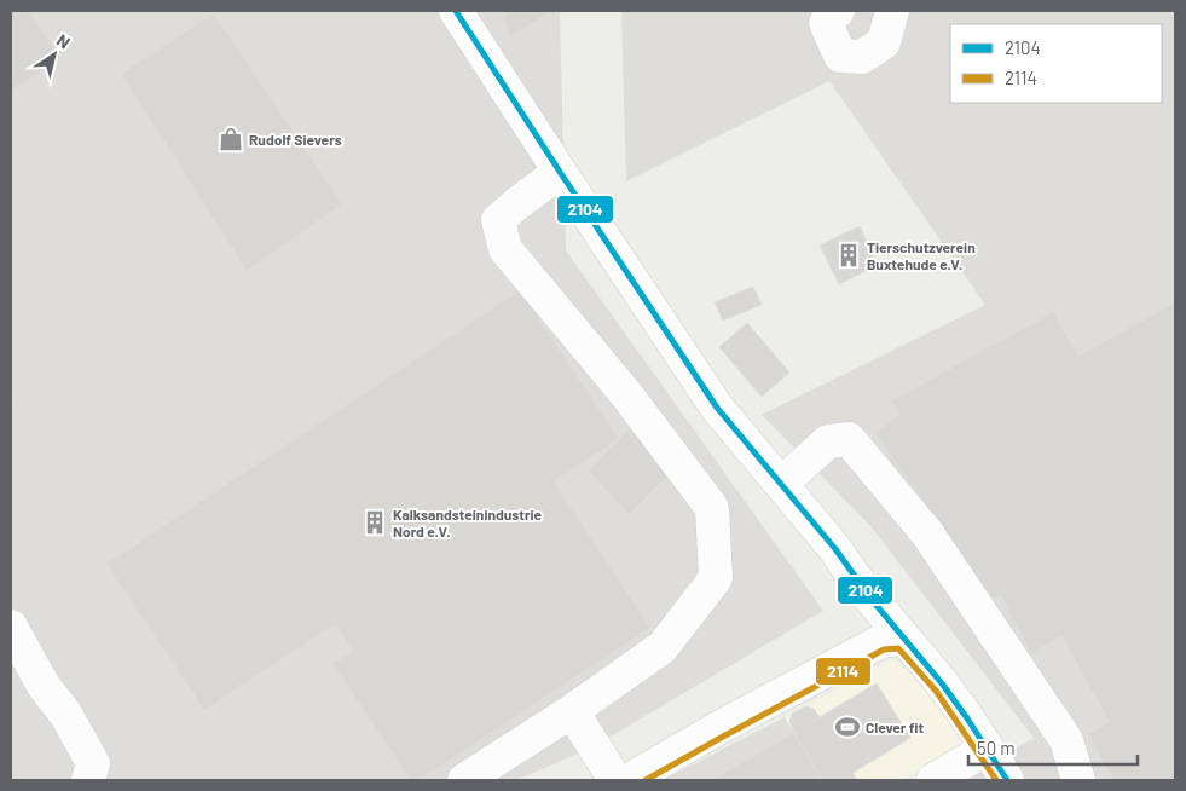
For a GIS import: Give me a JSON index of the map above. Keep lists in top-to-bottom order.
{
  "places": {
    "shop": ["Rudolf Sievers"],
    "building": ["Tierschutzverein Buxtehude e.V.", "Kalksandsteinindustrie Nord e.V."],
    "sports": ["Clever fit"]
  },
  "lines": ["transit line 2104", "transit line 2114"],
  "legend": ["2104", "2114"],
  "scale_bar": "50 m",
  "north": "top right"
}
